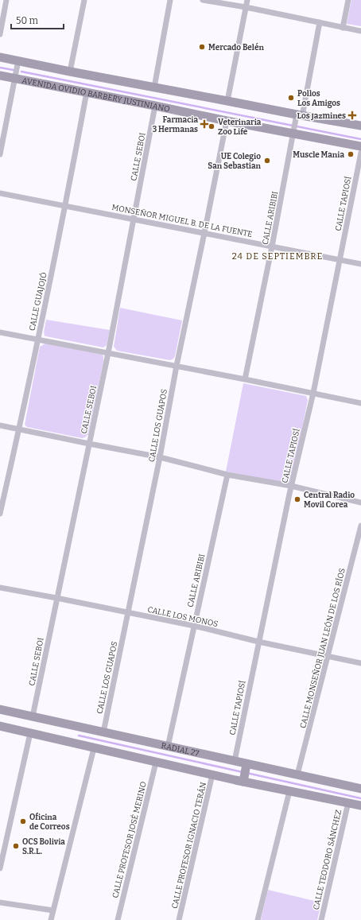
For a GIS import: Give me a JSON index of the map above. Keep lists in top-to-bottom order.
{
  "streets": {
    "street": [
      "AVENIDA OVIDIO BARBERY JUSTINIANO",
      "CALLE SEBOI",
      "CALLE TAPIOSÍ",
      "CALLE ARIBIBI",
      "MONSEÑOR MIGUEL B. DE LA FUENTE",
      "CALLE GUAJOJÓ",
      "CALLE LOS GUAPOS",
      "CALLE LOS MONOS",
      "CALLE MONSEÑOR JUAN LEÓN DE LOS RÍOS",
      "RADIAL 27",
      "CALLE PROFESOR JOSÉ MERINO",
      "CALLE PROFESOR IGNACIO TERÁN",
      "CALLE TEODORO SÁNCHEZ"
    ]
  },
  "crossings": [
    ["AVENIDA OVIDIO BARBERY JUSTINIANO", "CALLE SEBOI"],
    ["AVENIDA OVIDIO BARBERY JUSTINIANO", "CALLE ARIBIBI"],
    ["AVENIDA OVIDIO BARBERY JUSTINIANO", "CALLE GUAJOJÓ"],
    ["AVENIDA OVIDIO BARBERY JUSTINIANO", "CALLE LOS GUAPOS"],
    ["CALLE SEBOI", "MONSEÑOR MIGUEL B. DE LA FUENTE"],
    ["CALLE SEBOI", "CALLE LOS MONOS"],
    ["CALLE SEBOI", "RADIAL 27"],
    ["CALLE TAPIOSÍ", "MONSEÑOR MIGUEL B. DE LA FUENTE"],
    ["CALLE TAPIOSÍ", "CALLE LOS MONOS"],
    ["CALLE TAPIOSÍ", "RADIAL 27"],
    ["CALLE ARIBIBI", "MONSEÑOR MIGUEL B. DE LA FUENTE"],
    ["CALLE ARIBIBI", "CALLE LOS MONOS"],
    ["CALLE ARIBIBI", "RADIAL 27"],
    ["MONSEÑOR MIGUEL B. DE LA FUENTE", "CALLE GUAJOJÓ"],
    ["MONSEÑOR MIGUEL B. DE LA FUENTE", "CALLE LOS GUAPOS"],
    ["CALLE LOS GUAPOS", "CALLE LOS MONOS"],
    ["CALLE LOS GUAPOS", "RADIAL 27"],
    ["CALLE LOS MONOS", "CALLE MONSEÑOR JUAN LEÓN DE LOS RÍOS"],
    ["CALLE MONSEÑOR JUAN LEÓN DE LOS RÍOS", "RADIAL 27"]
  ],
  "districts": ["24 DE SEPTIEMBRE"],
  "places": {
    "other": [
      "Mercado Belén",
      "Pollos Los Amigos",
      "Veterinaria Zoo Life",
      "Muscle Mania",
      "UE Colegio San Sebastian",
      "Central Radio Movil Corea",
      "Oficina de Correos",
      "OCS Bolivia S.R.L."
    ],
    "health": ["Los Jazmines", "Farmacia 3 Hermanas"]
  },
  "scale_bar": "50 m"
}
